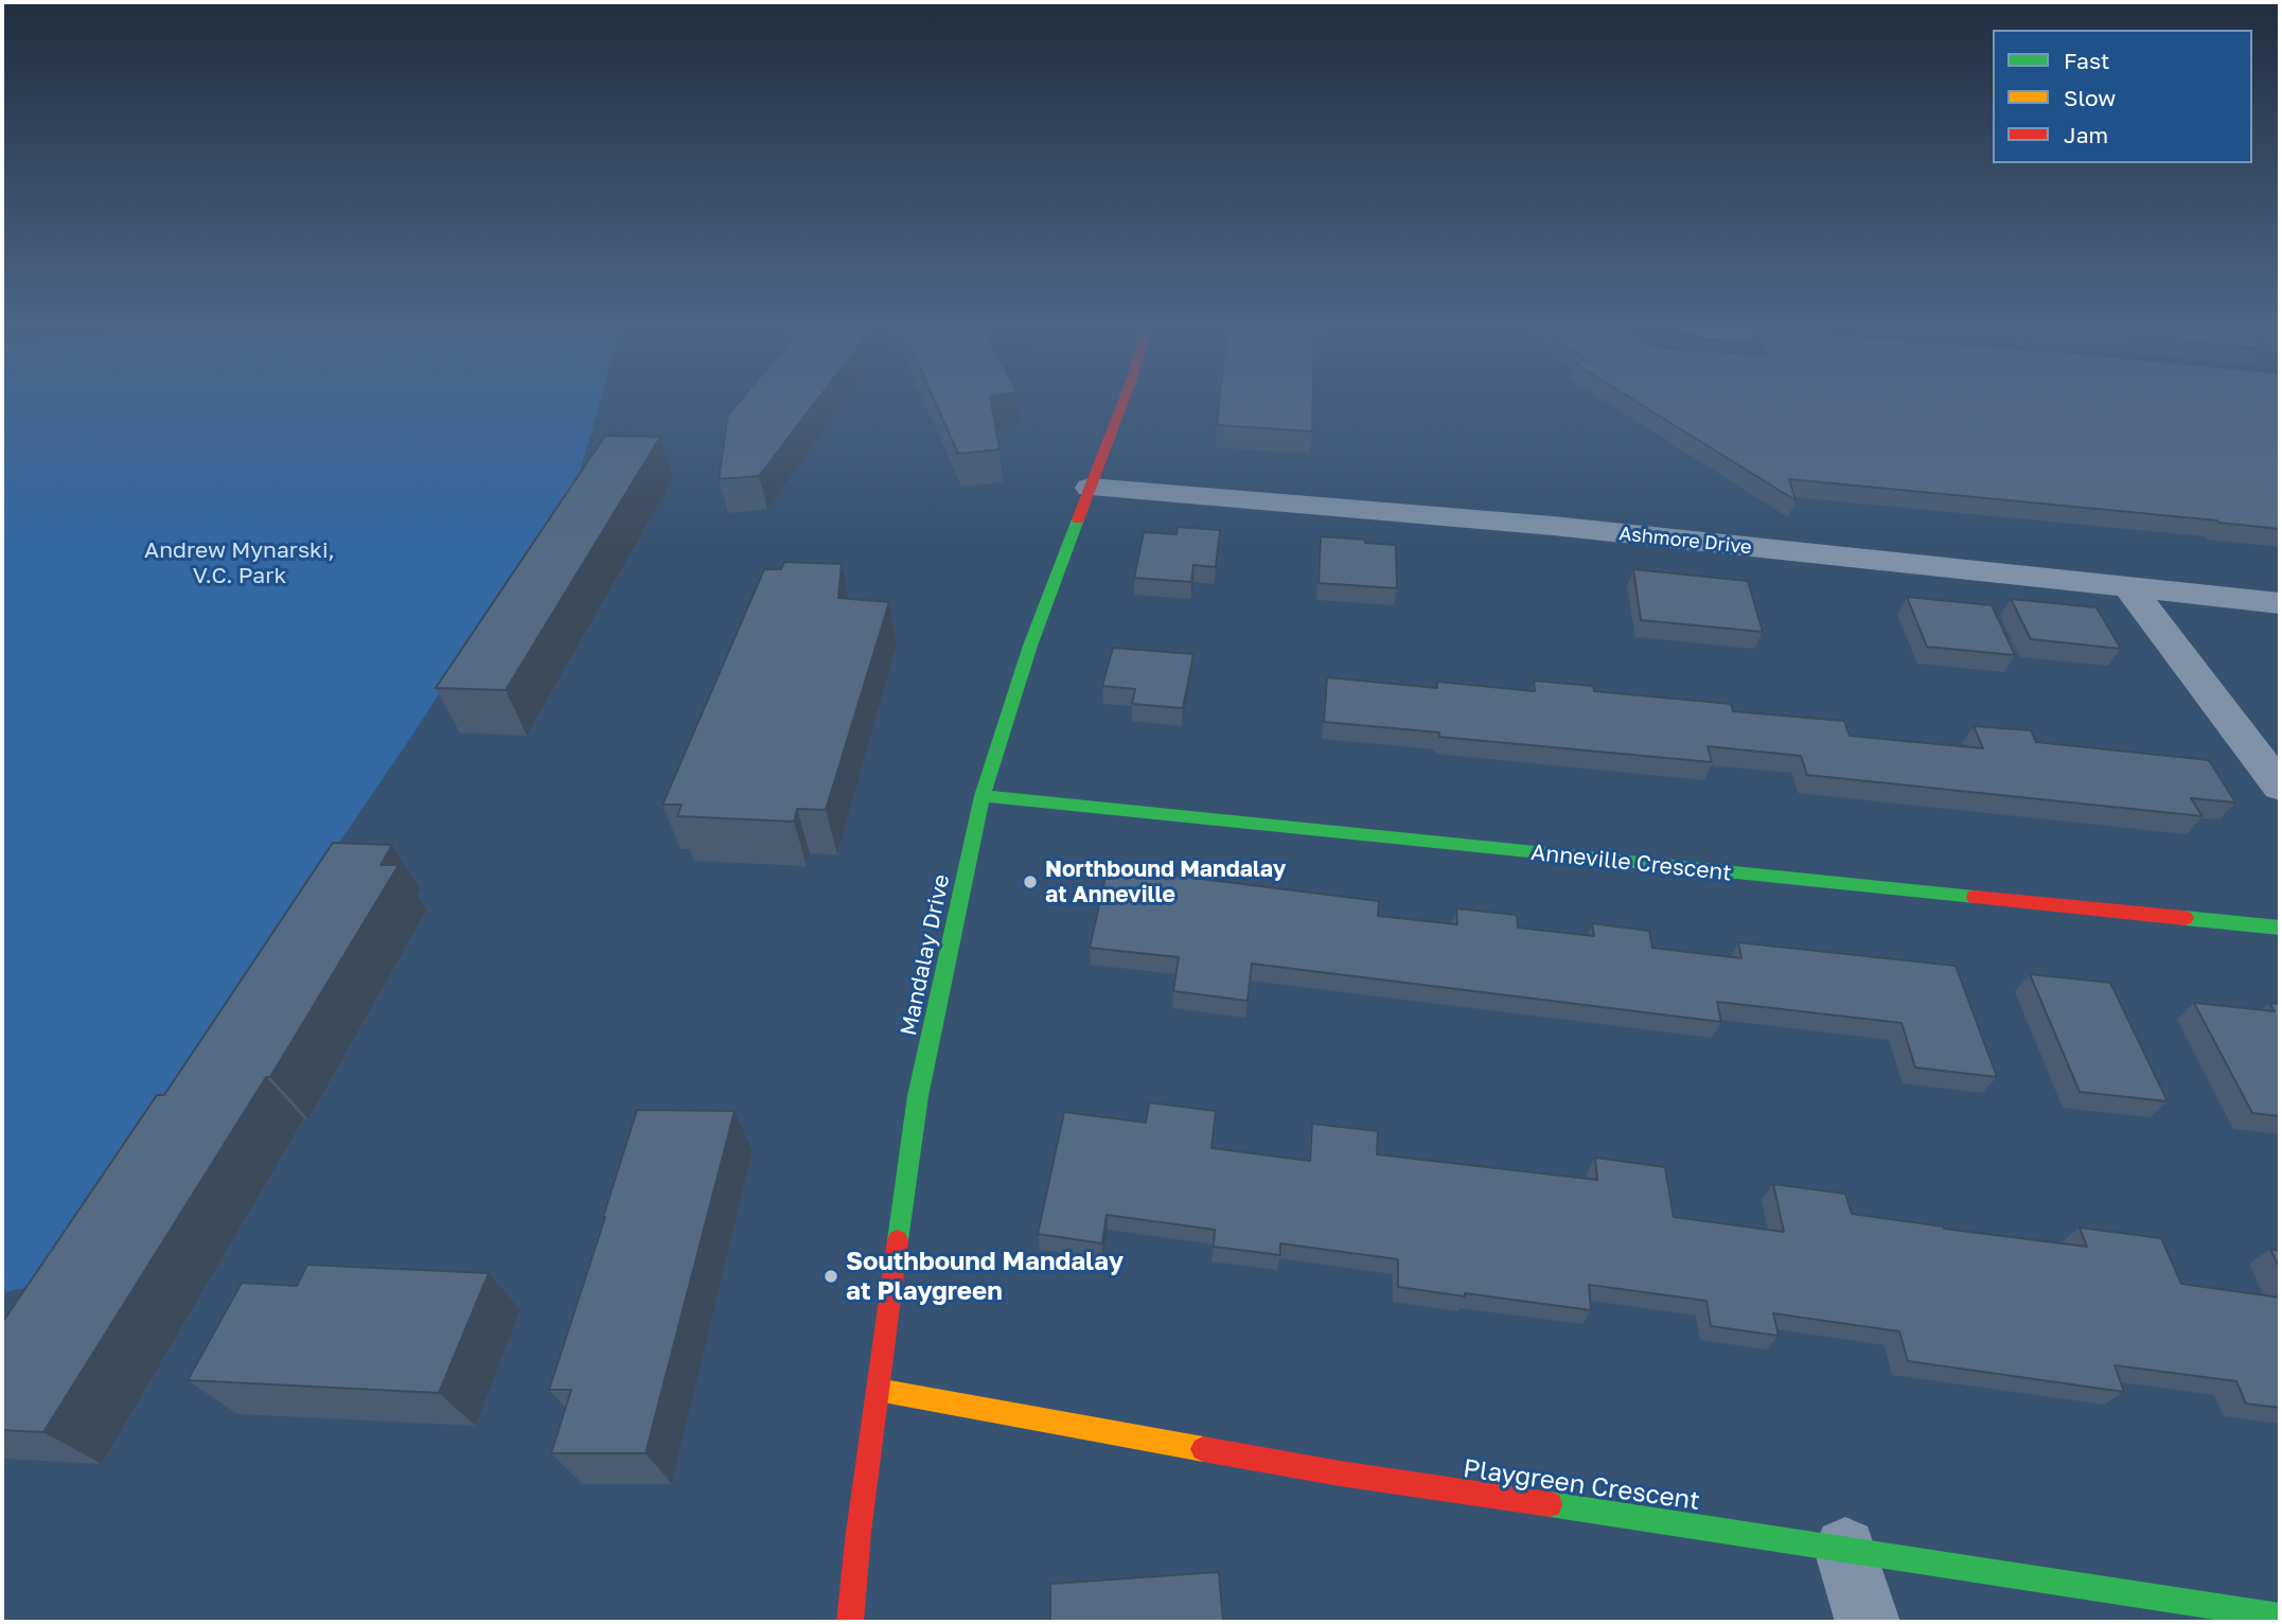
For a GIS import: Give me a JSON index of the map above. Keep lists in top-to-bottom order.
{
  "streets": {
    "street": [
      "Ashmore Drive",
      "Anneville Crescent",
      "Mandalay Drive",
      "Playgreen Crescent"
    ]
  },
  "crossings": [
    ["Ashmore Drive", "Mandalay Drive"],
    ["Anneville Crescent", "Mandalay Drive"],
    ["Mandalay Drive", "Playgreen Crescent"]
  ],
  "parks": ["Andrew Mynarski, V.C. Park"],
  "places": ["Northbound Mandalay at Anneville", "Southbound Mandalay at Playgreen"],
  "legend": ["Fast", "Slow", "Jam"]
}
